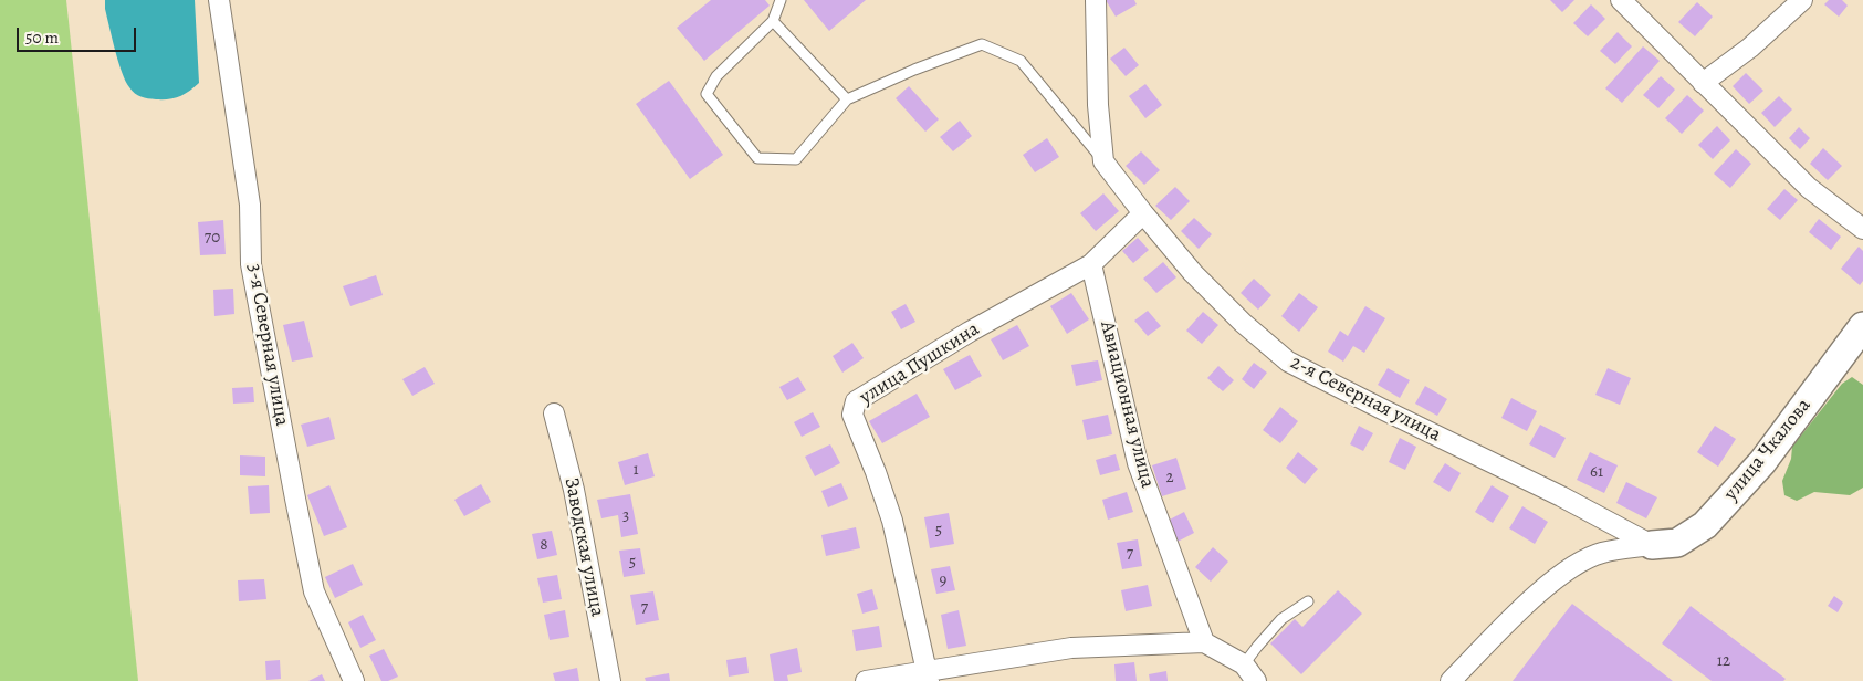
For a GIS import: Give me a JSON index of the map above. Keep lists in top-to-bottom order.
{
  "streets": {
    "street": [
      "3-я Северная улица",
      "улица Пушкина",
      "2-я Северная улица",
      "Авиационная улица",
      "улица Чкалова",
      "Заводская улица"
    ]
  },
  "crossings": [
    ["улица Пушкина", "Авиационная улица"],
    ["2-я Северная улица", "улица Чкалова"]
  ],
  "house_numbers": [
    "70",
    "1",
    "61",
    "2",
    "3",
    "5",
    "8",
    "7",
    "5",
    "9",
    "7",
    "12"
  ],
  "scale_bar": "50 m"
}
